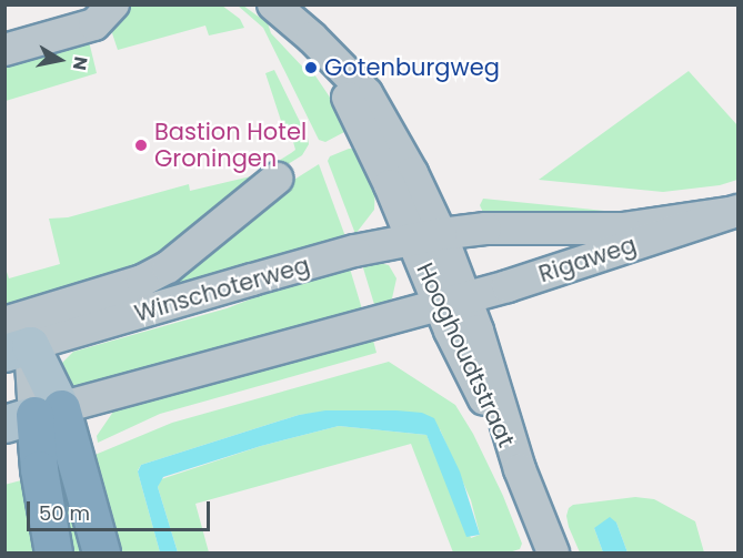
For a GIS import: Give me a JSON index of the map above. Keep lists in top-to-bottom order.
{
  "streets": {
    "street": ["Rigaweg", "Winschoterweg", "Hooghoudtstraat"]
  },
  "crossings": [
    ["Rigaweg", "Winschoterweg"],
    ["Rigaweg", "Hooghoudtstraat"],
    ["Winschoterweg", "Hooghoudtstraat"]
  ],
  "places": ["Gotenburgweg", "Bastion Hotel Groningen"],
  "scale_bar": "50 m",
  "north": "right"
}
